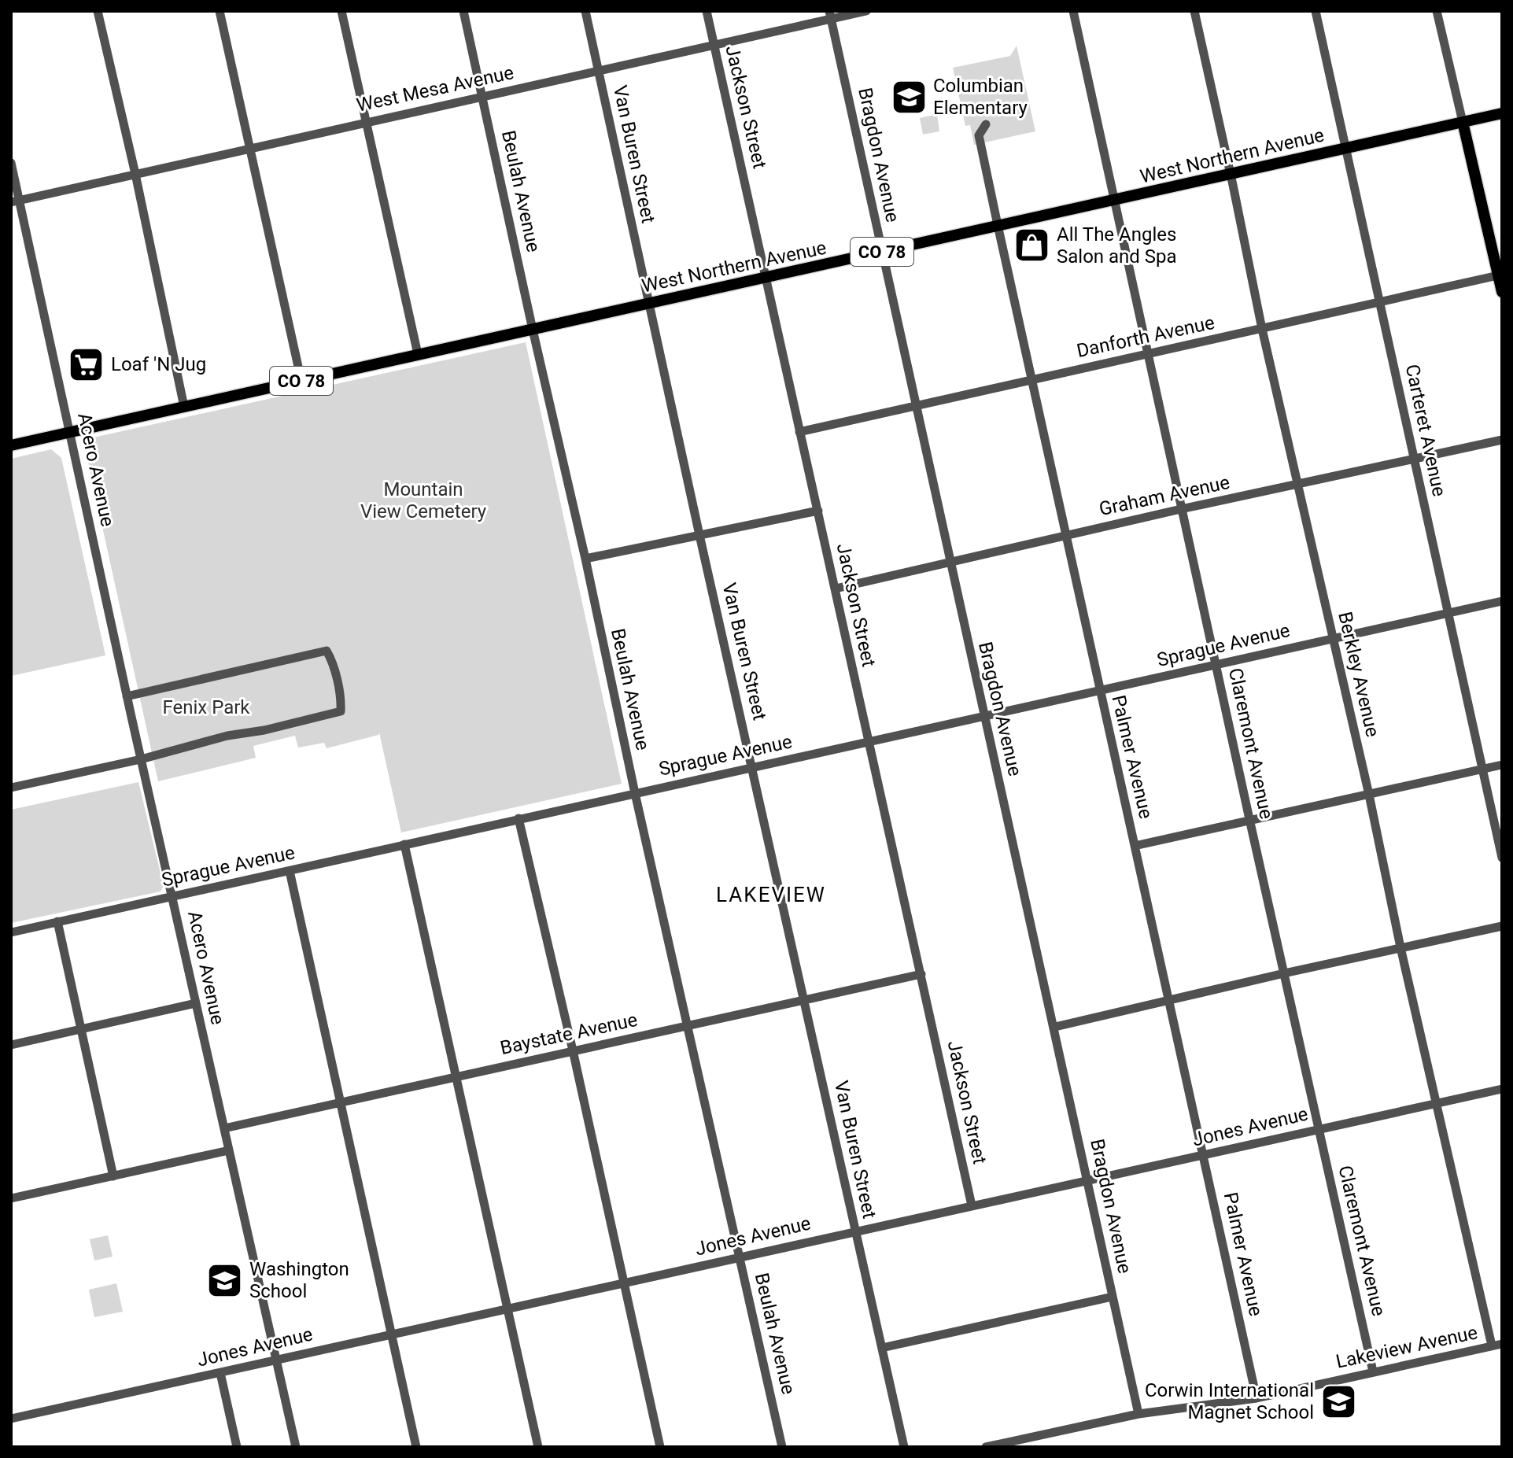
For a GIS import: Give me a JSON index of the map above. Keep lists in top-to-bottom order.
{
  "streets": {
    "main road": ["West Northern Avenue", "CO 78"],
    "street": [
      "West Mesa Avenue",
      "Jackson Street",
      "Van Buren Street",
      "Bragdon Avenue",
      "Beulah Avenue",
      "Danforth Avenue",
      "Carteret Avenue",
      "Acero Avenue",
      "Graham Avenue",
      "Sprague Avenue",
      "Berkley Avenue",
      "Claremont Avenue",
      "Palmer Avenue",
      "Baystate Avenue",
      "Jones Avenue",
      "Lakeview Avenue"
    ]
  },
  "crossings": [
    ["West Mesa Avenue", "Jackson Street"],
    ["West Mesa Avenue", "Van Buren Street"],
    ["West Mesa Avenue", "Bragdon Avenue"],
    ["West Mesa Avenue", "Beulah Avenue"],
    ["West Mesa Avenue", "Acero Avenue"],
    ["Jackson Street", "West Northern Avenue"],
    ["Jackson Street", "Danforth Avenue"],
    ["Jackson Street", "Graham Avenue"],
    ["Jackson Street", "Sprague Avenue"],
    ["Jackson Street", "Baystate Avenue"],
    ["Jackson Street", "Jones Avenue"],
    ["Van Buren Street", "West Northern Avenue"],
    ["Van Buren Street", "Sprague Avenue"],
    ["Van Buren Street", "Baystate Avenue"],
    ["Van Buren Street", "Jones Avenue"],
    ["Bragdon Avenue", "West Northern Avenue"],
    ["Bragdon Avenue", "Danforth Avenue"],
    ["Bragdon Avenue", "Graham Avenue"],
    ["Bragdon Avenue", "Sprague Avenue"],
    ["Bragdon Avenue", "Jones Avenue"],
    ["Bragdon Avenue", "Lakeview Avenue"],
    ["West Northern Avenue", "Beulah Avenue"],
    ["West Northern Avenue", "Carteret Avenue"],
    ["West Northern Avenue", "Acero Avenue"],
    ["West Northern Avenue", "Berkley Avenue"],
    ["West Northern Avenue", "Claremont Avenue"],
    ["West Northern Avenue", "Palmer Avenue"],
    ["Beulah Avenue", "Sprague Avenue"],
    ["Beulah Avenue", "Baystate Avenue"],
    ["Beulah Avenue", "Jones Avenue"],
    ["Danforth Avenue", "Carteret Avenue"],
    ["Danforth Avenue", "Berkley Avenue"],
    ["Danforth Avenue", "Claremont Avenue"],
    ["Danforth Avenue", "Palmer Avenue"],
    ["Carteret Avenue", "Graham Avenue"],
    ["Carteret Avenue", "Sprague Avenue"],
    ["Acero Avenue", "Sprague Avenue"],
    ["Acero Avenue", "Baystate Avenue"],
    ["Acero Avenue", "Jones Avenue"],
    ["Graham Avenue", "Berkley Avenue"],
    ["Graham Avenue", "Claremont Avenue"],
    ["Graham Avenue", "Palmer Avenue"],
    ["Sprague Avenue", "Berkley Avenue"],
    ["Sprague Avenue", "Claremont Avenue"],
    ["Sprague Avenue", "Palmer Avenue"],
    ["Berkley Avenue", "Jones Avenue"],
    ["Berkley Avenue", "Lakeview Avenue"],
    ["Claremont Avenue", "Jones Avenue"],
    ["Claremont Avenue", "Lakeview Avenue"],
    ["Palmer Avenue", "Jones Avenue"],
    ["Palmer Avenue", "Lakeview Avenue"]
  ],
  "districts": ["LAKEVIEW"],
  "parks": ["Mountain View Cemetery", "Fenix Park"],
  "places": {
    "school or university": ["Columbian Elementary", "Washington School", "Corwin International Magnet School"],
    "shop": ["All The Angles Salon and Spa"],
    "supermarket": ["Loaf 'N Jug"]
  }
}
